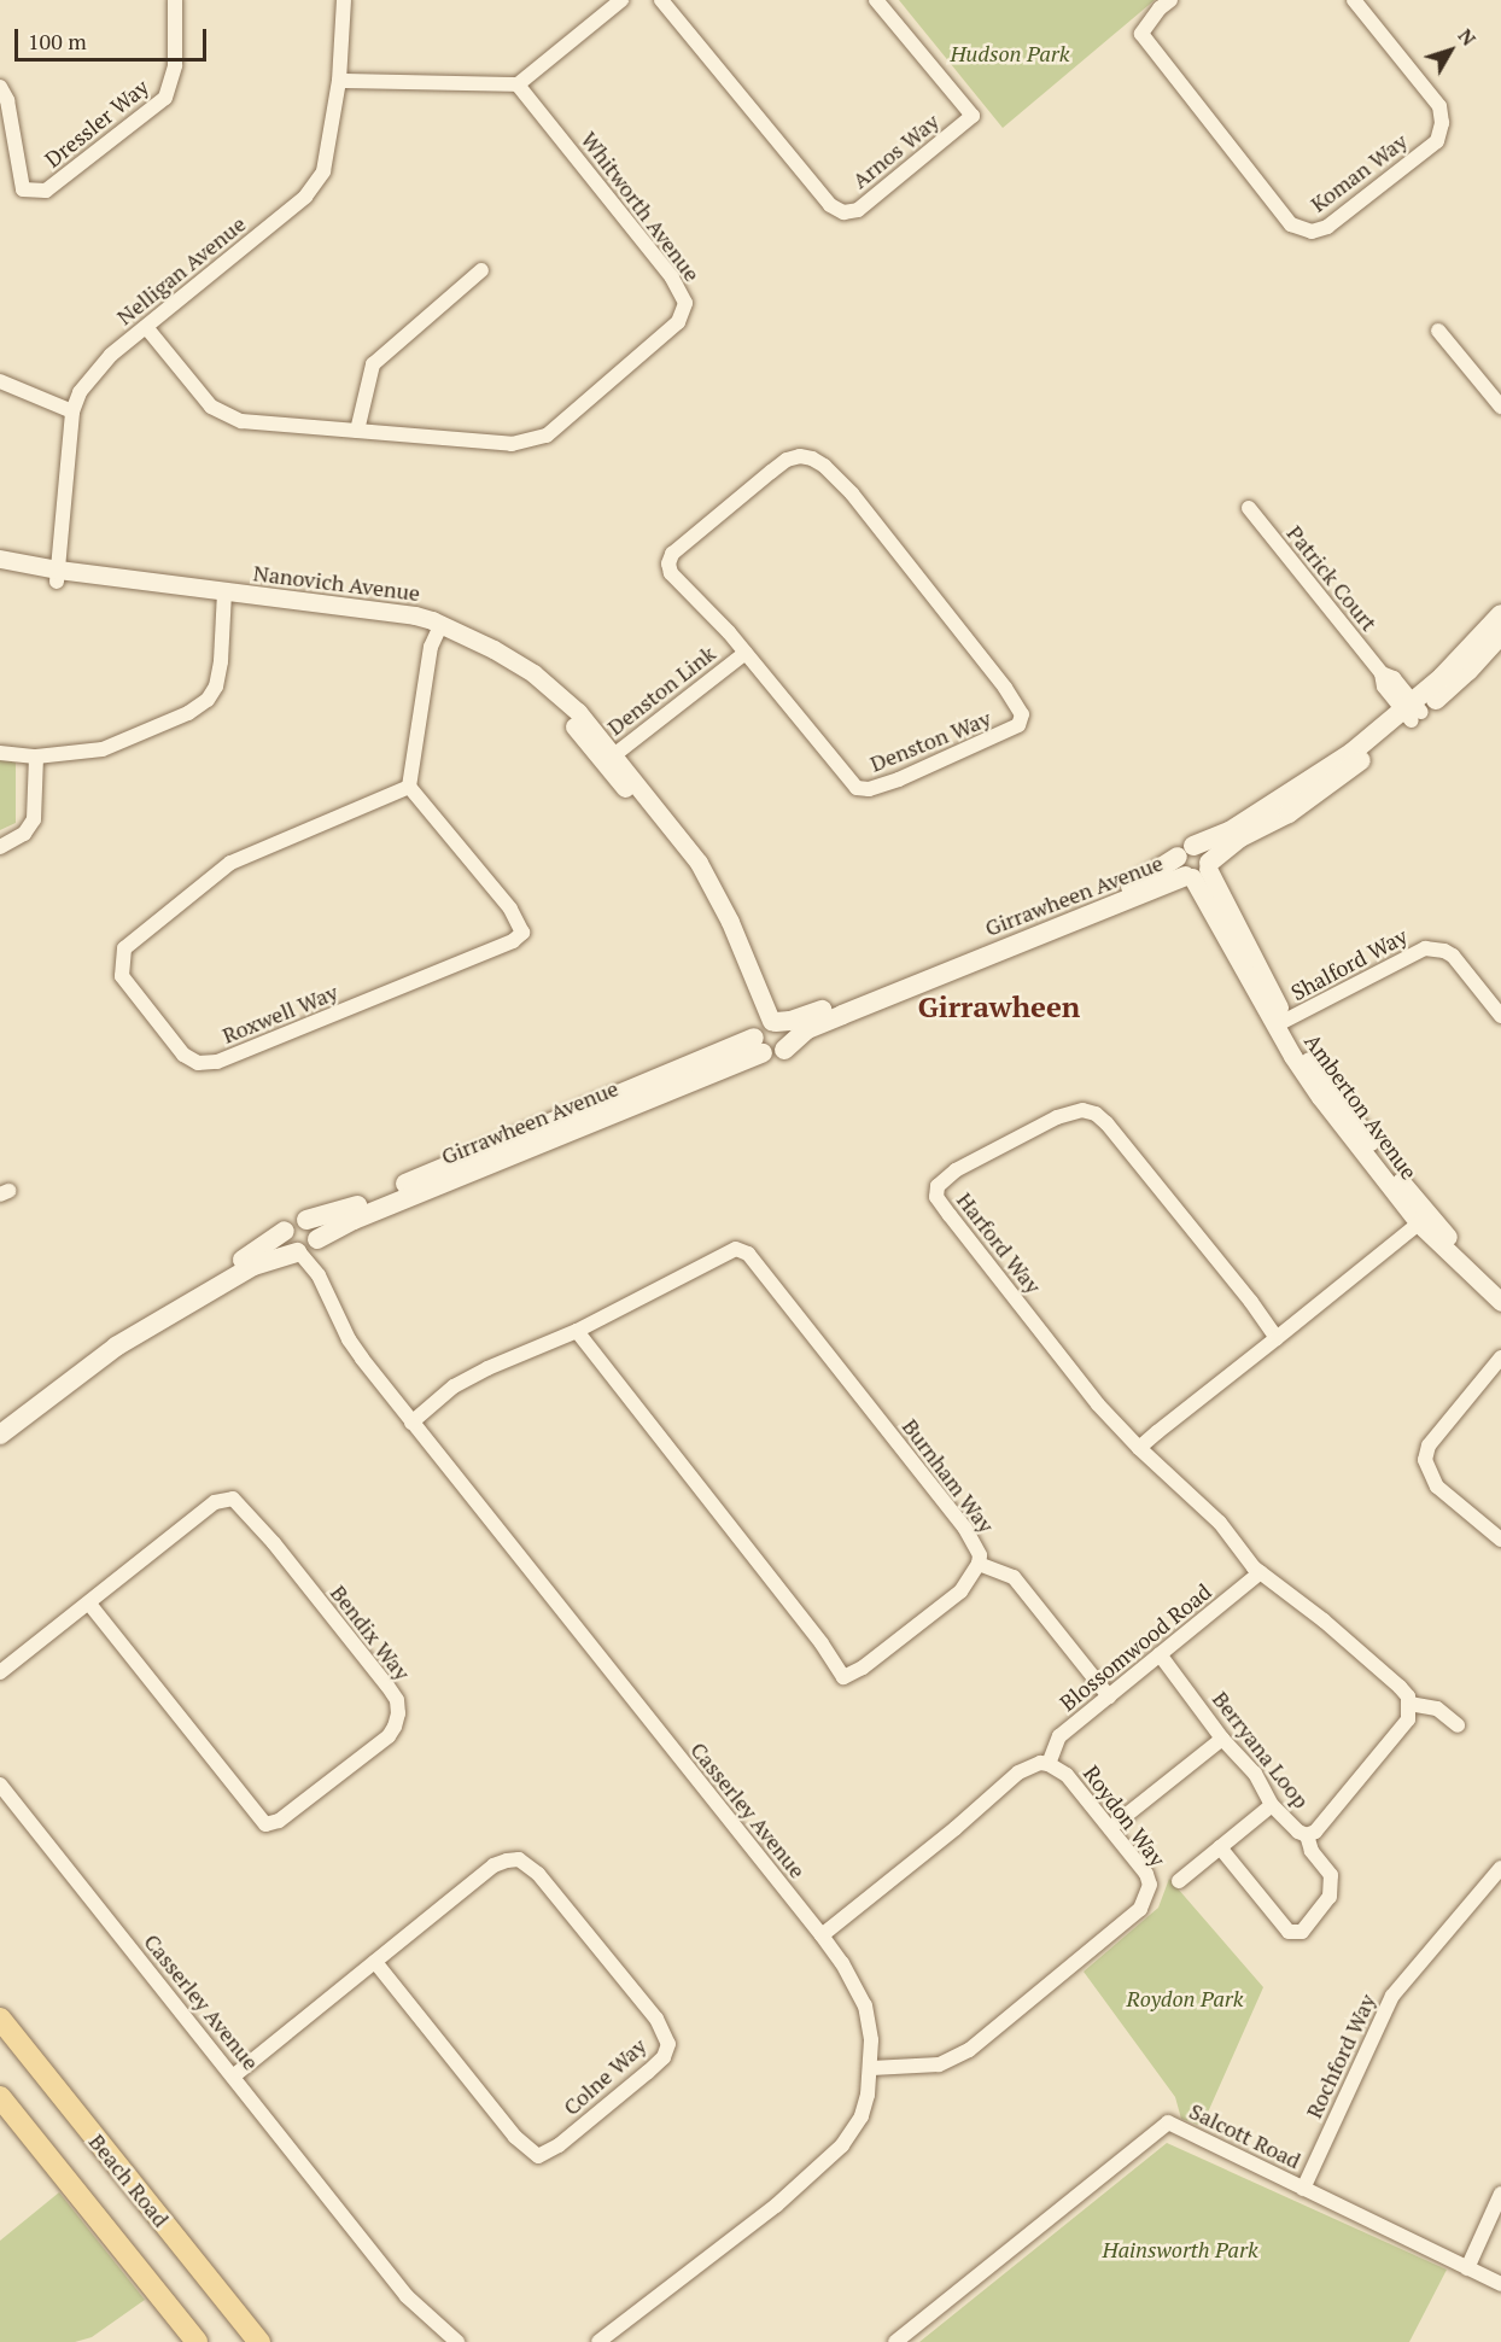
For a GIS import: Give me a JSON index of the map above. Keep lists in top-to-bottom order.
{
  "streets": {
    "main road": ["Girrawheen Avenue", "Beach Road"],
    "street": [
      "Dressler Way",
      "Arnos Way",
      "Koman Way",
      "Whitworth Avenue",
      "Nelligan Avenue",
      "Patrick Court",
      "Nanovich Avenue",
      "Denston Link",
      "Denston Way",
      "Shalford Way",
      "Roxwell Way",
      "Amberton Avenue",
      "Harford Way",
      "Burnham Way",
      "Bendix Way",
      "Blossomwood Road",
      "Berryana Loop",
      "Casserley Avenue",
      "Roydon Way",
      "Rochford Way",
      "Colne Way",
      "Salcott Road"
    ]
  },
  "crossings": [
    ["Whitworth Avenue", "Nelligan Avenue"],
    ["Nelligan Avenue", "Nanovich Avenue"],
    ["Patrick Court", "Girrawheen Avenue"],
    ["Nanovich Avenue", "Denston Link"],
    ["Nanovich Avenue", "Girrawheen Avenue"],
    ["Denston Link", "Denston Way"],
    ["Girrawheen Avenue", "Amberton Avenue"],
    ["Girrawheen Avenue", "Casserley Avenue"],
    ["Shalford Way", "Amberton Avenue"],
    ["Burnham Way", "Casserley Avenue"],
    ["Blossomwood Road", "Berryana Loop"],
    ["Blossomwood Road", "Roydon Way"],
    ["Casserley Avenue", "Roydon Way"],
    ["Casserley Avenue", "Colne Way"],
    ["Rochford Way", "Salcott Road"]
  ],
  "districts": ["Girrawheen"],
  "parks": ["Hudson Park", "Roydon Park", "Hainsworth Park"],
  "scale_bar": "100 m",
  "north": "top right"
}
